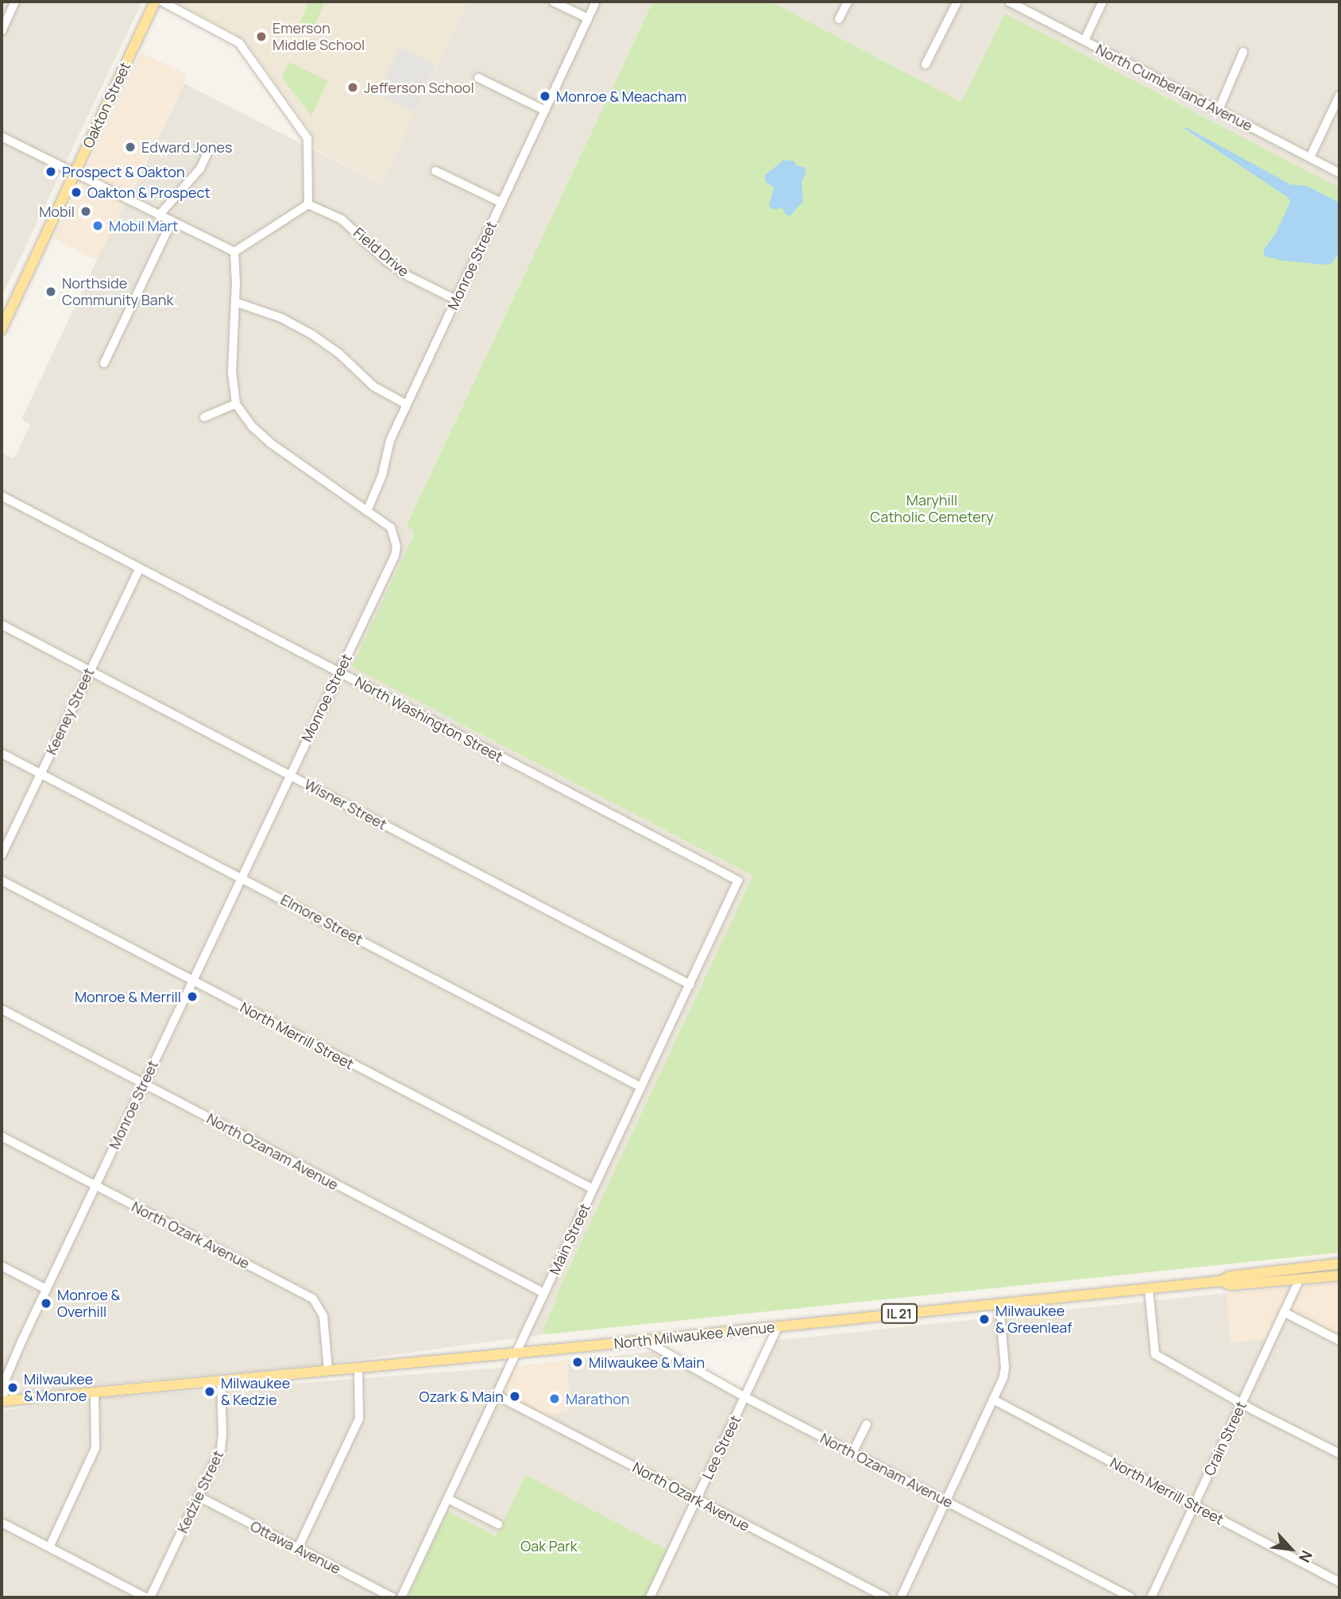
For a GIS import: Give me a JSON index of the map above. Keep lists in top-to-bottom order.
{
  "streets": {
    "main road": ["Oakton Street", "IL 21", "North Milwaukee Avenue"],
    "street": [
      "North Cumberland Avenue",
      "Field Drive",
      "Monroe Street",
      "Keeney Street",
      "North Washington Street",
      "Wisner Street",
      "Elmore Street",
      "North Merrill Street",
      "North Ozanam Avenue",
      "North Ozark Avenue",
      "Main Street",
      "Crain Street",
      "Lee Street",
      "Kedzie Street",
      "Ottawa Avenue"
    ]
  },
  "crossings": [
    ["Field Drive", "Monroe Street"],
    ["Monroe Street", "North Washington Street"],
    ["Monroe Street", "Wisner Street"],
    ["Monroe Street", "Elmore Street"],
    ["Monroe Street", "North Merrill Street"],
    ["Monroe Street", "North Ozanam Avenue"],
    ["Monroe Street", "North Ozark Avenue"],
    ["Monroe Street", "North Milwaukee Avenue"],
    ["Keeney Street", "North Washington Street"],
    ["Keeney Street", "Wisner Street"],
    ["Keeney Street", "Elmore Street"],
    ["North Washington Street", "Main Street"],
    ["Wisner Street", "Main Street"],
    ["Elmore Street", "Main Street"],
    ["North Merrill Street", "Main Street"],
    ["North Merrill Street", "Crain Street"],
    ["North Ozanam Avenue", "Main Street"],
    ["North Ozanam Avenue", "North Milwaukee Avenue"],
    ["North Ozanam Avenue", "Lee Street"],
    ["North Ozark Avenue", "Main Street"],
    ["North Ozark Avenue", "North Milwaukee Avenue"],
    ["North Ozark Avenue", "Lee Street"],
    ["Main Street", "North Milwaukee Avenue"],
    ["North Milwaukee Avenue", "Crain Street"],
    ["North Milwaukee Avenue", "Lee Street"],
    ["North Milwaukee Avenue", "Kedzie Street"],
    ["Kedzie Street", "Ottawa Avenue"]
  ],
  "parks": ["Maryhill Catholic Cemetery", "Oak Park"],
  "places": [
    "Emerson Middle School",
    "Jefferson School",
    "Monroe & Meacham",
    "Edward Jones",
    "Prospect & Oakton",
    "Oakton & Prospect",
    "Mobil",
    "Mobil Mart",
    "Northside Community Bank",
    "Monroe & Merrill",
    "Monroe & Overhill",
    "Milwaukee & Greenleaf",
    "Milwaukee & Main",
    "Milwaukee & Monroe",
    "Milwaukee & Kedzie",
    "Ozark & Main",
    "Marathon"
  ],
  "north": "bottom right"
}
